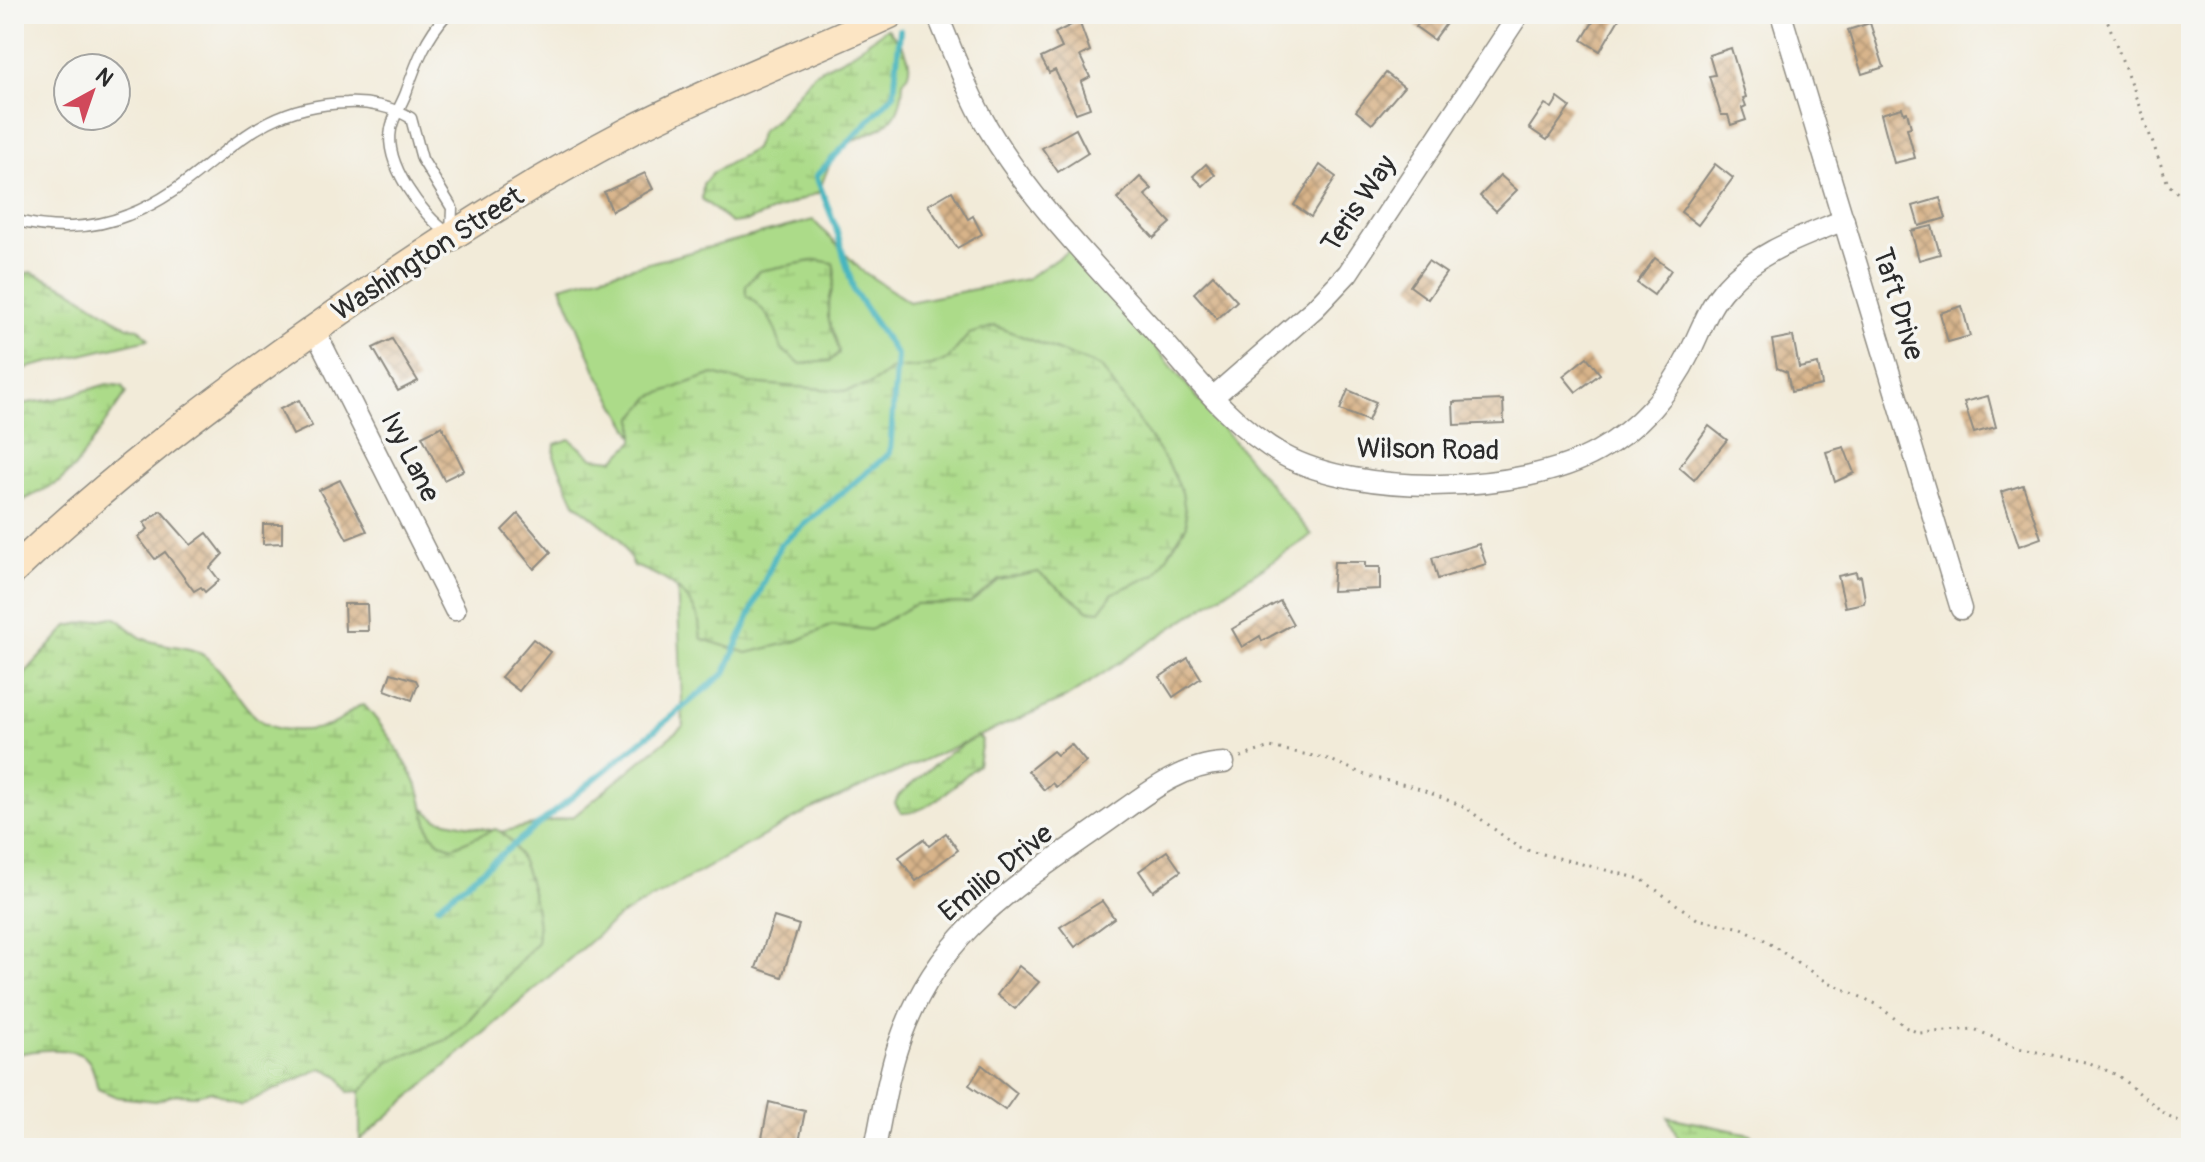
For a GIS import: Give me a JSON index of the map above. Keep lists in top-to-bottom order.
{
  "streets": {
    "main road": ["Washington Street"],
    "street": [
      "Teris Way",
      "Taft Drive",
      "Wilson Road",
      "Ivy Lane",
      "Emilio Drive"
    ]
  },
  "crossings": [
    ["Teris Way", "Wilson Road"],
    ["Washington Street", "Ivy Lane"],
    ["Taft Drive", "Wilson Road"]
  ],
  "north": "top right"
}
